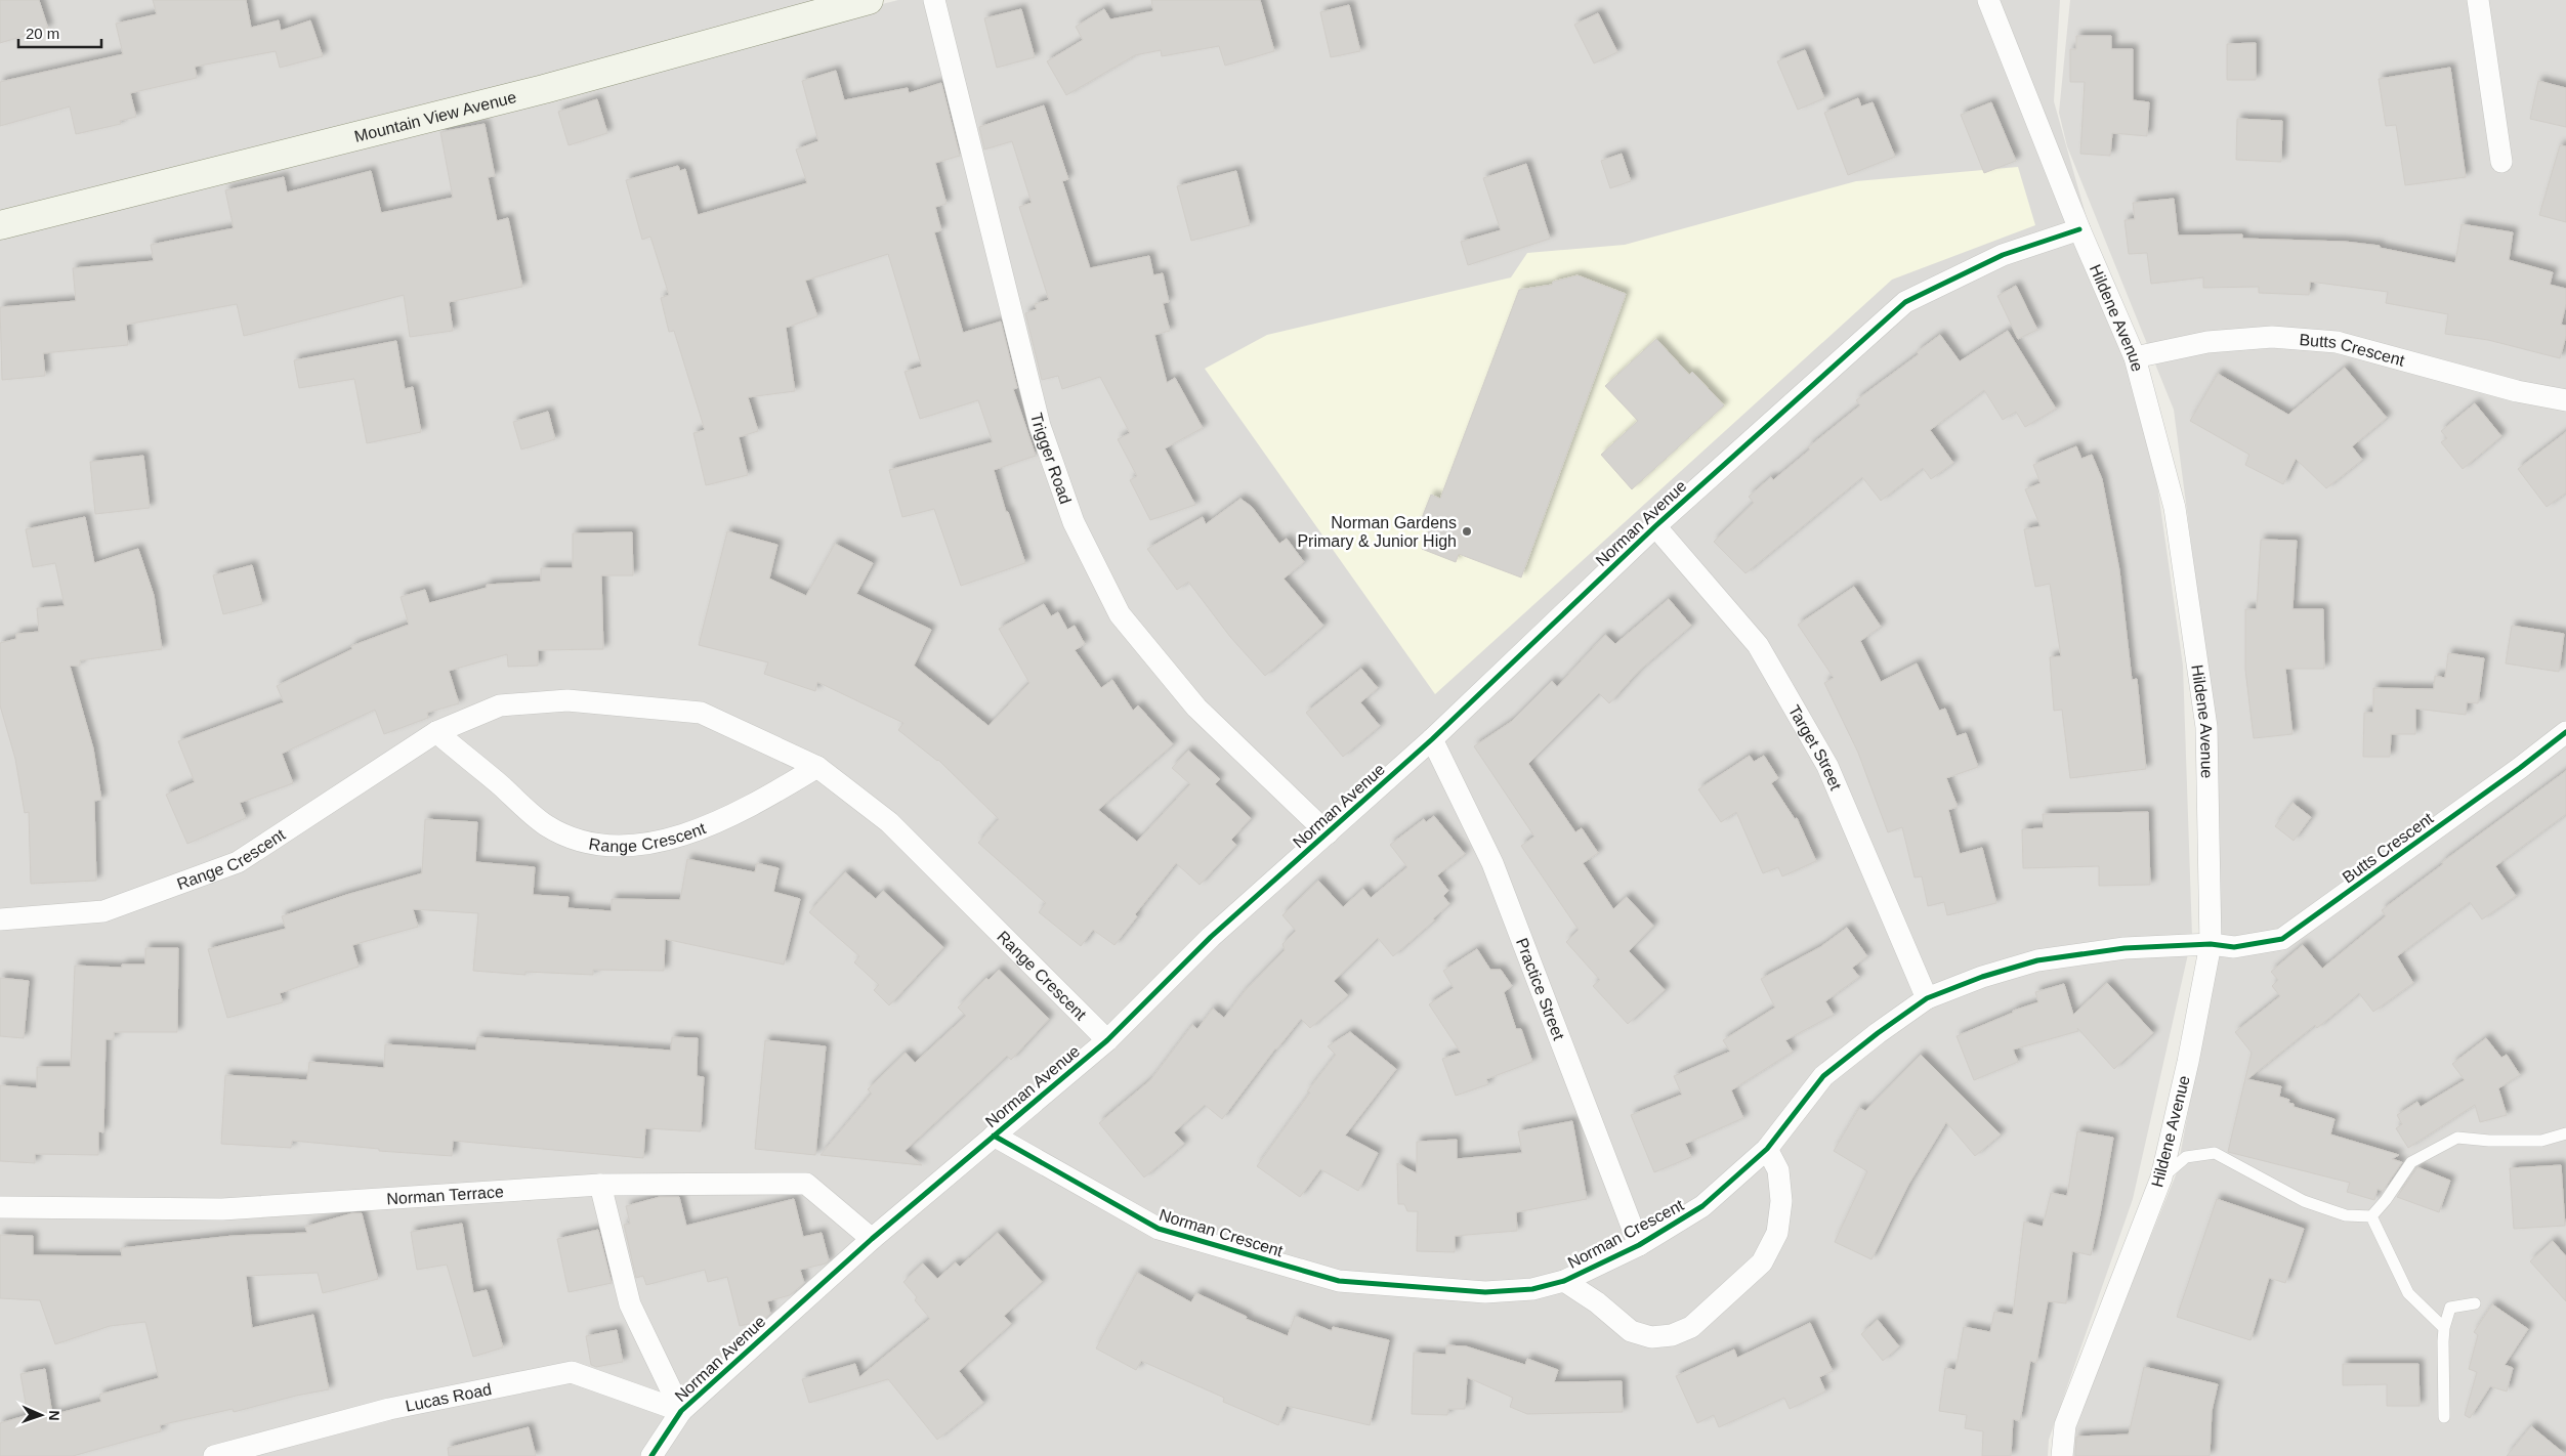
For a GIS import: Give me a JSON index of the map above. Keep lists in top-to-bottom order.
{
  "streets": {
    "main road": ["Mountain View Avenue"],
    "street": [
      "Hildene Avenue",
      "Butts Crescent",
      "Trigger Road",
      "Norman Avenue",
      "Target Street",
      "Range Crescent",
      "Practice Street",
      "Norman Terrace",
      "Norman Crescent",
      "Lucas Road"
    ]
  },
  "crossings": [
    ["Hildene Avenue", "Butts Crescent"],
    ["Hildene Avenue", "Norman Avenue"],
    ["Hildene Avenue", "Norman Crescent"],
    ["Butts Crescent", "Norman Crescent"],
    ["Trigger Road", "Norman Avenue"],
    ["Norman Avenue", "Target Street"],
    ["Norman Avenue", "Range Crescent"],
    ["Norman Avenue", "Practice Street"],
    ["Norman Avenue", "Norman Terrace"],
    ["Norman Avenue", "Norman Crescent"],
    ["Norman Avenue", "Lucas Road"],
    ["Target Street", "Norman Crescent"],
    ["Practice Street", "Norman Crescent"]
  ],
  "places": ["Norman Gardens Primary & Junior High"],
  "scale_bar": "20 m",
  "north": "right"
}
